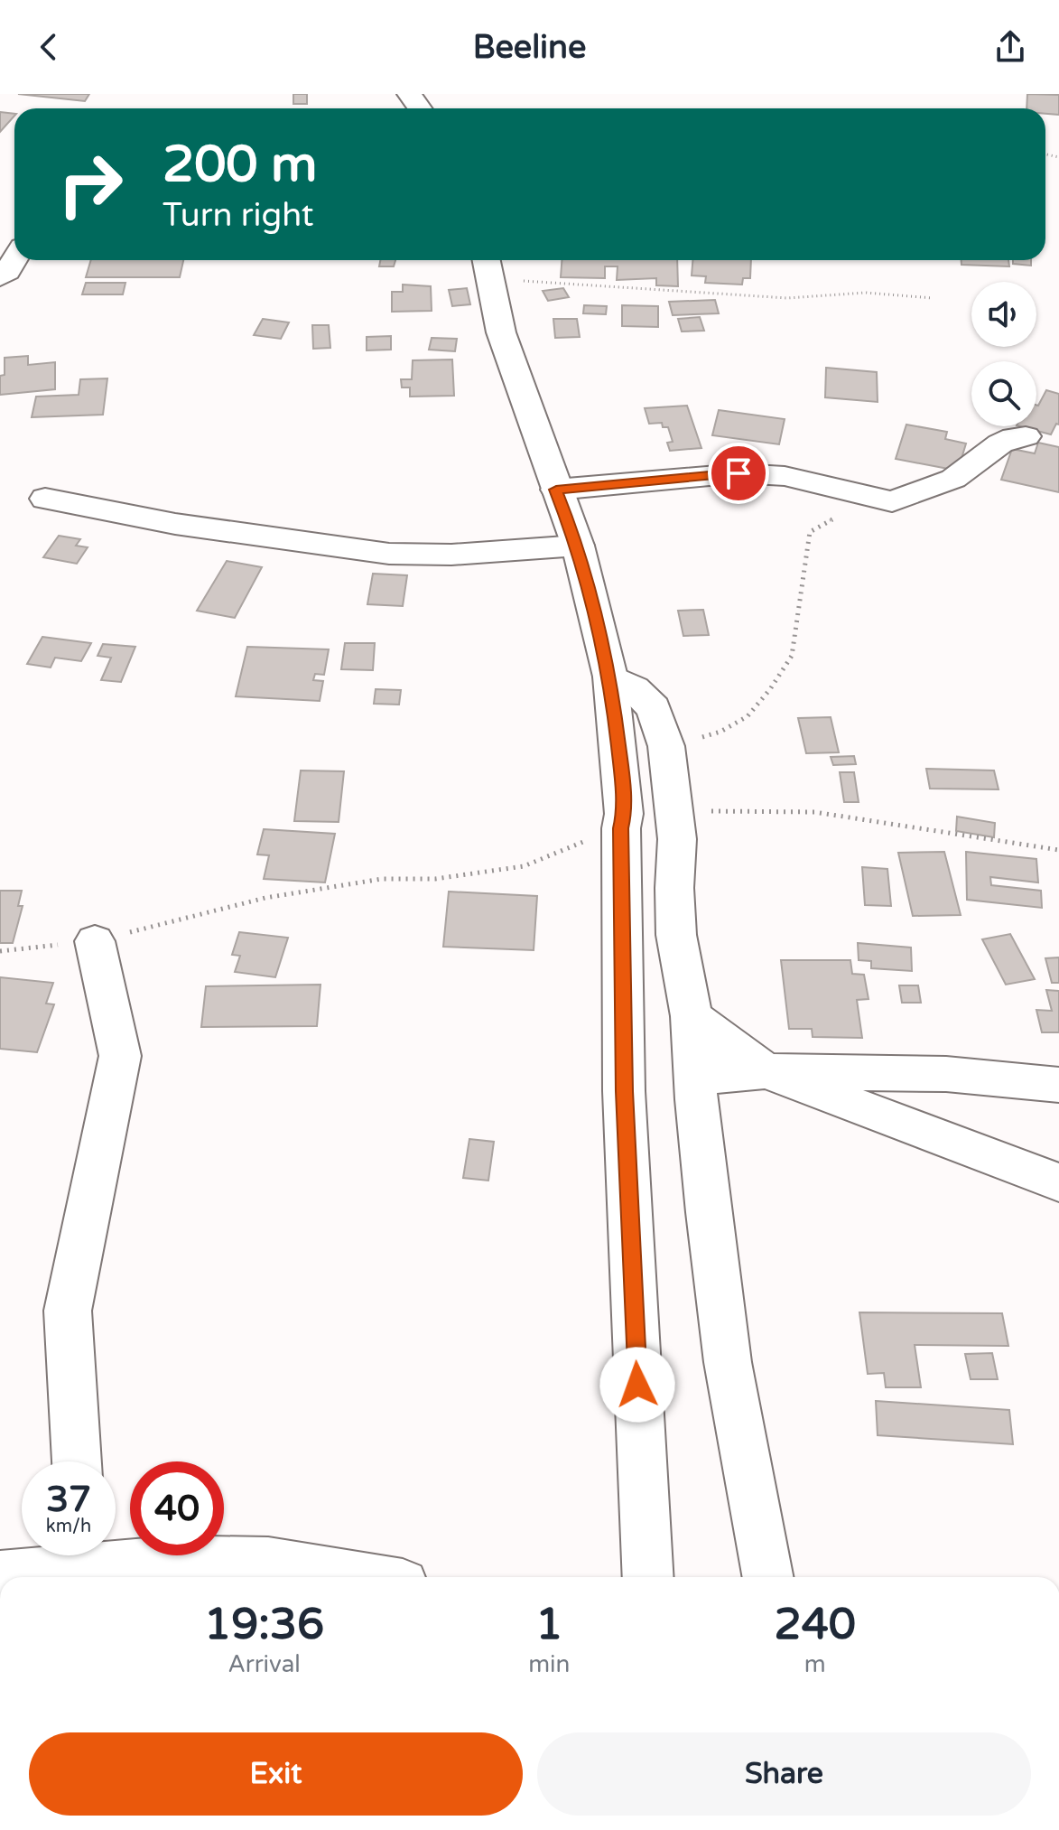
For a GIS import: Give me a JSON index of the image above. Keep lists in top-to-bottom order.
{
  "page": {
    "header": "Beeline",
    "turn": ["200 m", "Turn right"],
    "speed": "37 km/h",
    "limit": "40",
    "eta": [
      "19:36",
      "Arrival",
      "1",
      "min",
      "240",
      "m"
    ],
    "buttons": ["Exit", "Share"]
  }
}
